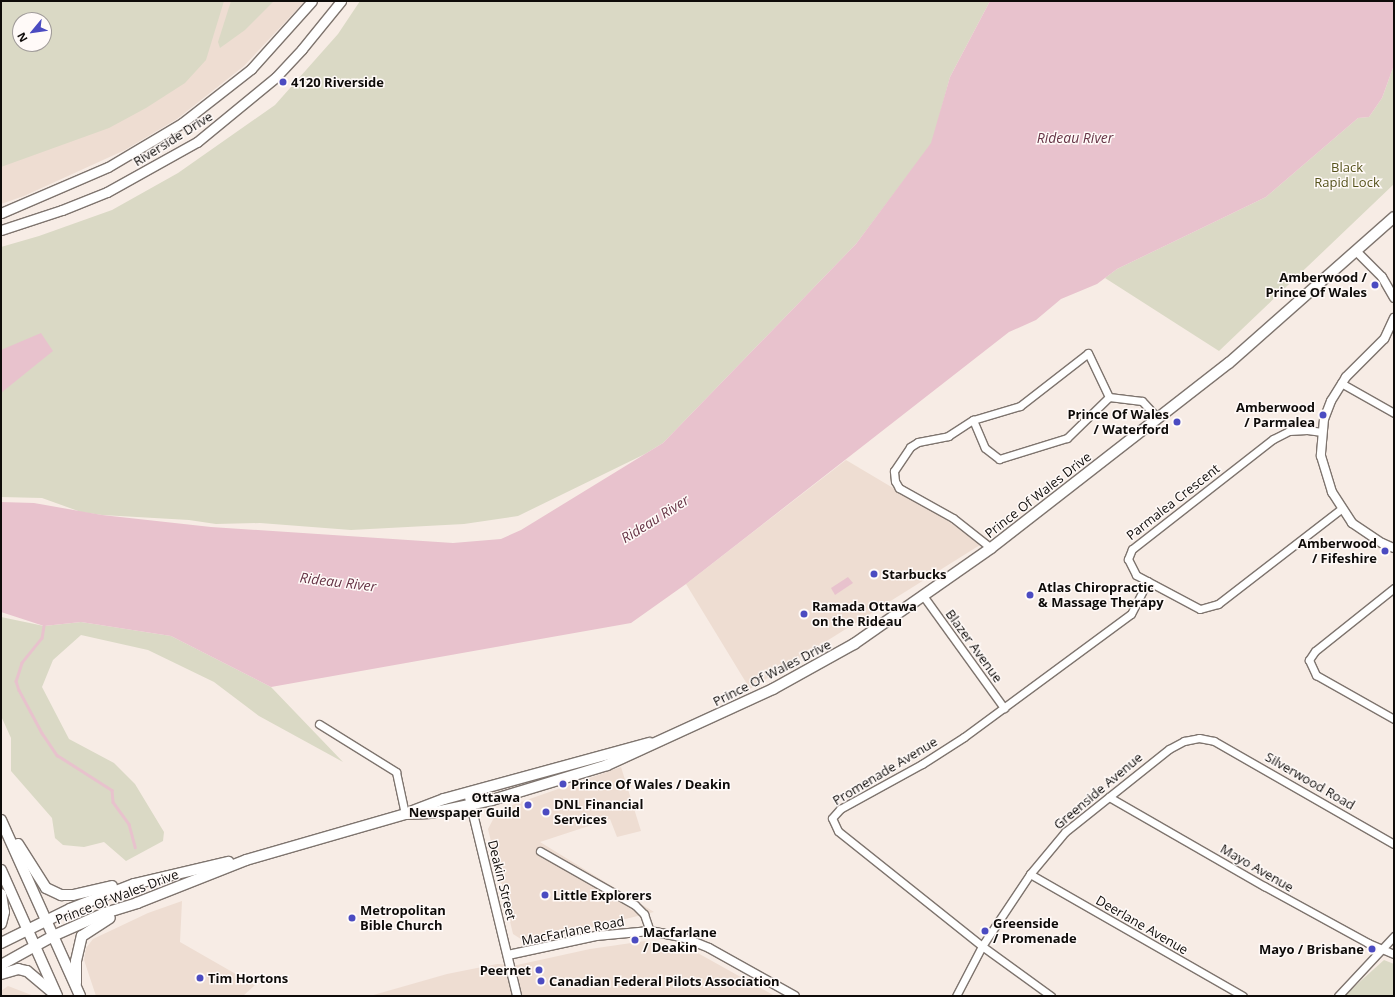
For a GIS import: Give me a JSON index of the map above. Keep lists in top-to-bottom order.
{
  "streets": {
    "main road": ["Riverside Drive", "Prince Of Wales Drive"],
    "street": [
      "Parmalea Crescent",
      "Blazer Avenue",
      "Promenade Avenue",
      "Silverwood Road",
      "Greenside Avenue",
      "Mayo Avenue",
      "Deakin Street",
      "Deerlane Avenue",
      "MacFarlane Road"
    ]
  },
  "crossings": [
    ["Prince Of Wales Drive", "Blazer Avenue"],
    ["Prince Of Wales Drive", "Deakin Street"],
    ["Parmalea Crescent", "Promenade Avenue"],
    ["Blazer Avenue", "Promenade Avenue"],
    ["Promenade Avenue", "Greenside Avenue"],
    ["Silverwood Road", "Greenside Avenue"],
    ["Greenside Avenue", "Mayo Avenue"],
    ["Greenside Avenue", "Deerlane Avenue"],
    ["Deakin Street", "MacFarlane Road"]
  ],
  "water": ["Rideau River"],
  "parks": ["Black Rapid Lock"],
  "places": [
    "4120 Riverside",
    "Amberwood / Prince Of Wales",
    "Amberwood / Parmalea",
    "Prince Of Wales / Waterford",
    "Amberwood / Fifeshire",
    "Starbucks",
    "Atlas Chiropractic & Massage Therapy",
    "Ramada Ottawa on the Rideau",
    "Prince Of Wales / Deakin",
    "Ottawa Newspaper Guild",
    "DNL Financial Services",
    "Little Explorers",
    "Metropolitan Bible Church",
    "Greenside / Promenade",
    "Macfarlane / Deakin",
    "Mayo / Brisbane",
    "Peernet",
    "Tim Hortons",
    "Canadian Federal Pilots Association"
  ],
  "north": "bottom left"
}
